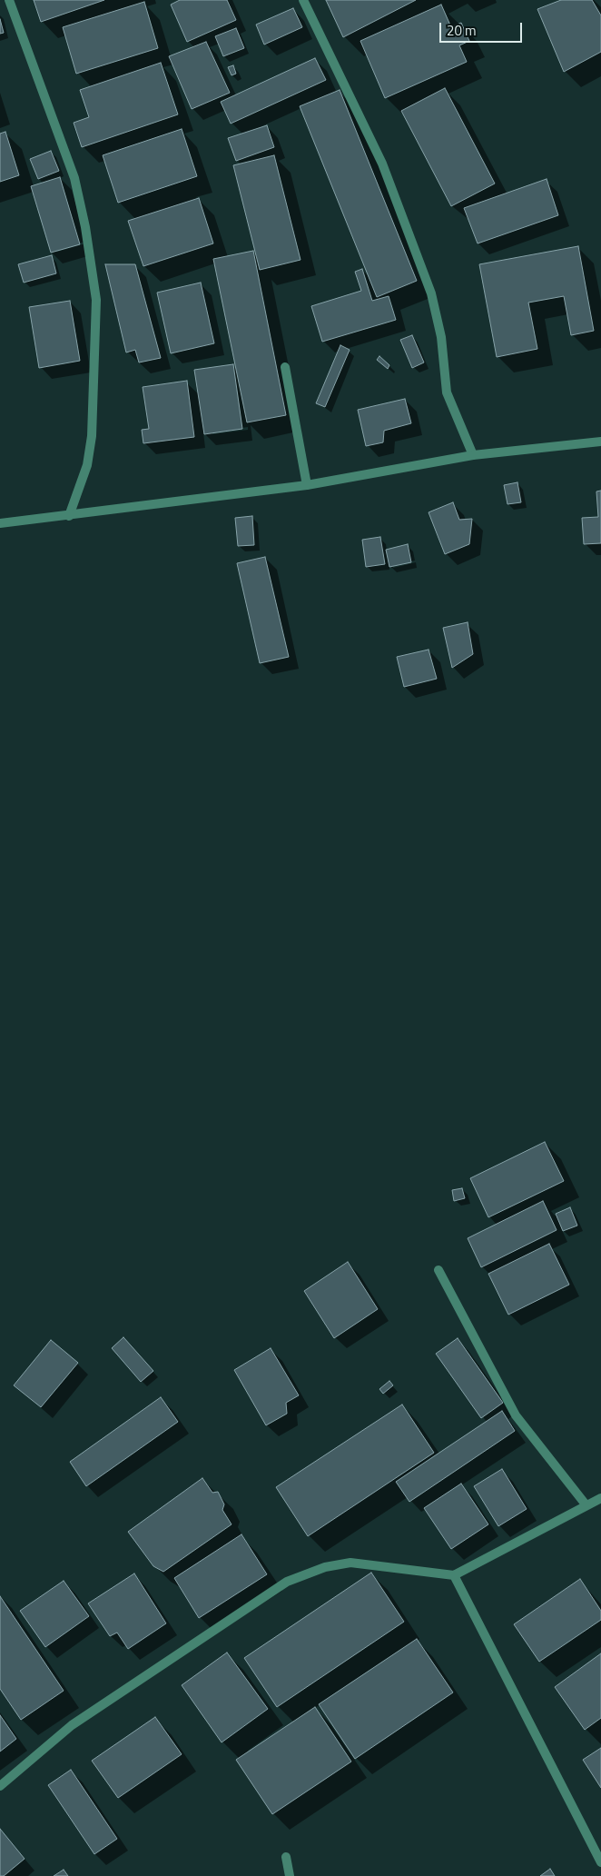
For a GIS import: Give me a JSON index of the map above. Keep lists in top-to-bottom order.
{
  "scale_bar": "20 m"
}
